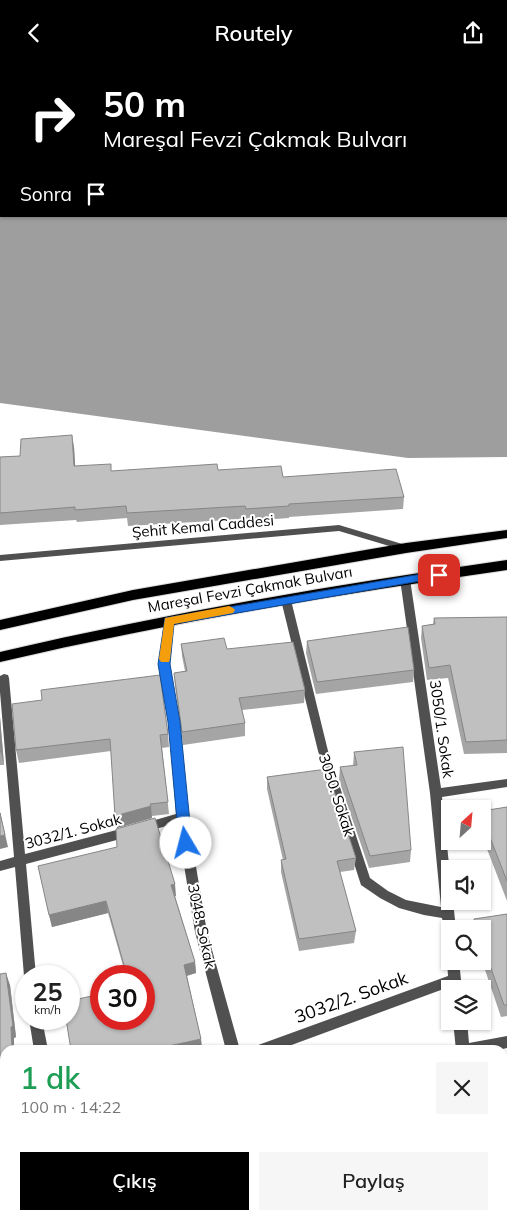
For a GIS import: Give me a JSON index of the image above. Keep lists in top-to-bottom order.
{
  "streets": {
    "highway": ["Mareşal Fevzi Çakmak Bulvarı"],
    "street": [
      "Şehit Kemal Caddesi",
      "3050/1. Sokak",
      "3050. Sokak",
      "3032/1. Sokak",
      "3048. Sokak",
      "3032/2. Sokak"
    ]
  },
  "crossings": [
    ["Şehit Kemal Caddesi", "Mareşal Fevzi Çakmak Bulvarı"],
    ["Mareşal Fevzi Çakmak Bulvarı", "3050/1. Sokak"],
    ["Mareşal Fevzi Çakmak Bulvarı", "3050. Sokak"],
    ["Mareşal Fevzi Çakmak Bulvarı", "3048. Sokak"],
    ["3050/1. Sokak", "3050. Sokak"],
    ["3032/1. Sokak", "3048. Sokak"]
  ],
  "north": "top right",
  "page": {
    "header": "Routely",
    "turn": ["50 m", "Mareşal Fevzi Çakmak Bulvarı"],
    "then": "Sonra",
    "speed": "25 km/h",
    "limit": "30",
    "heading": ["1 dk", "100 m · 14:22"],
    "buttons": ["Çıkış", "Paylaş"]
  }
}
